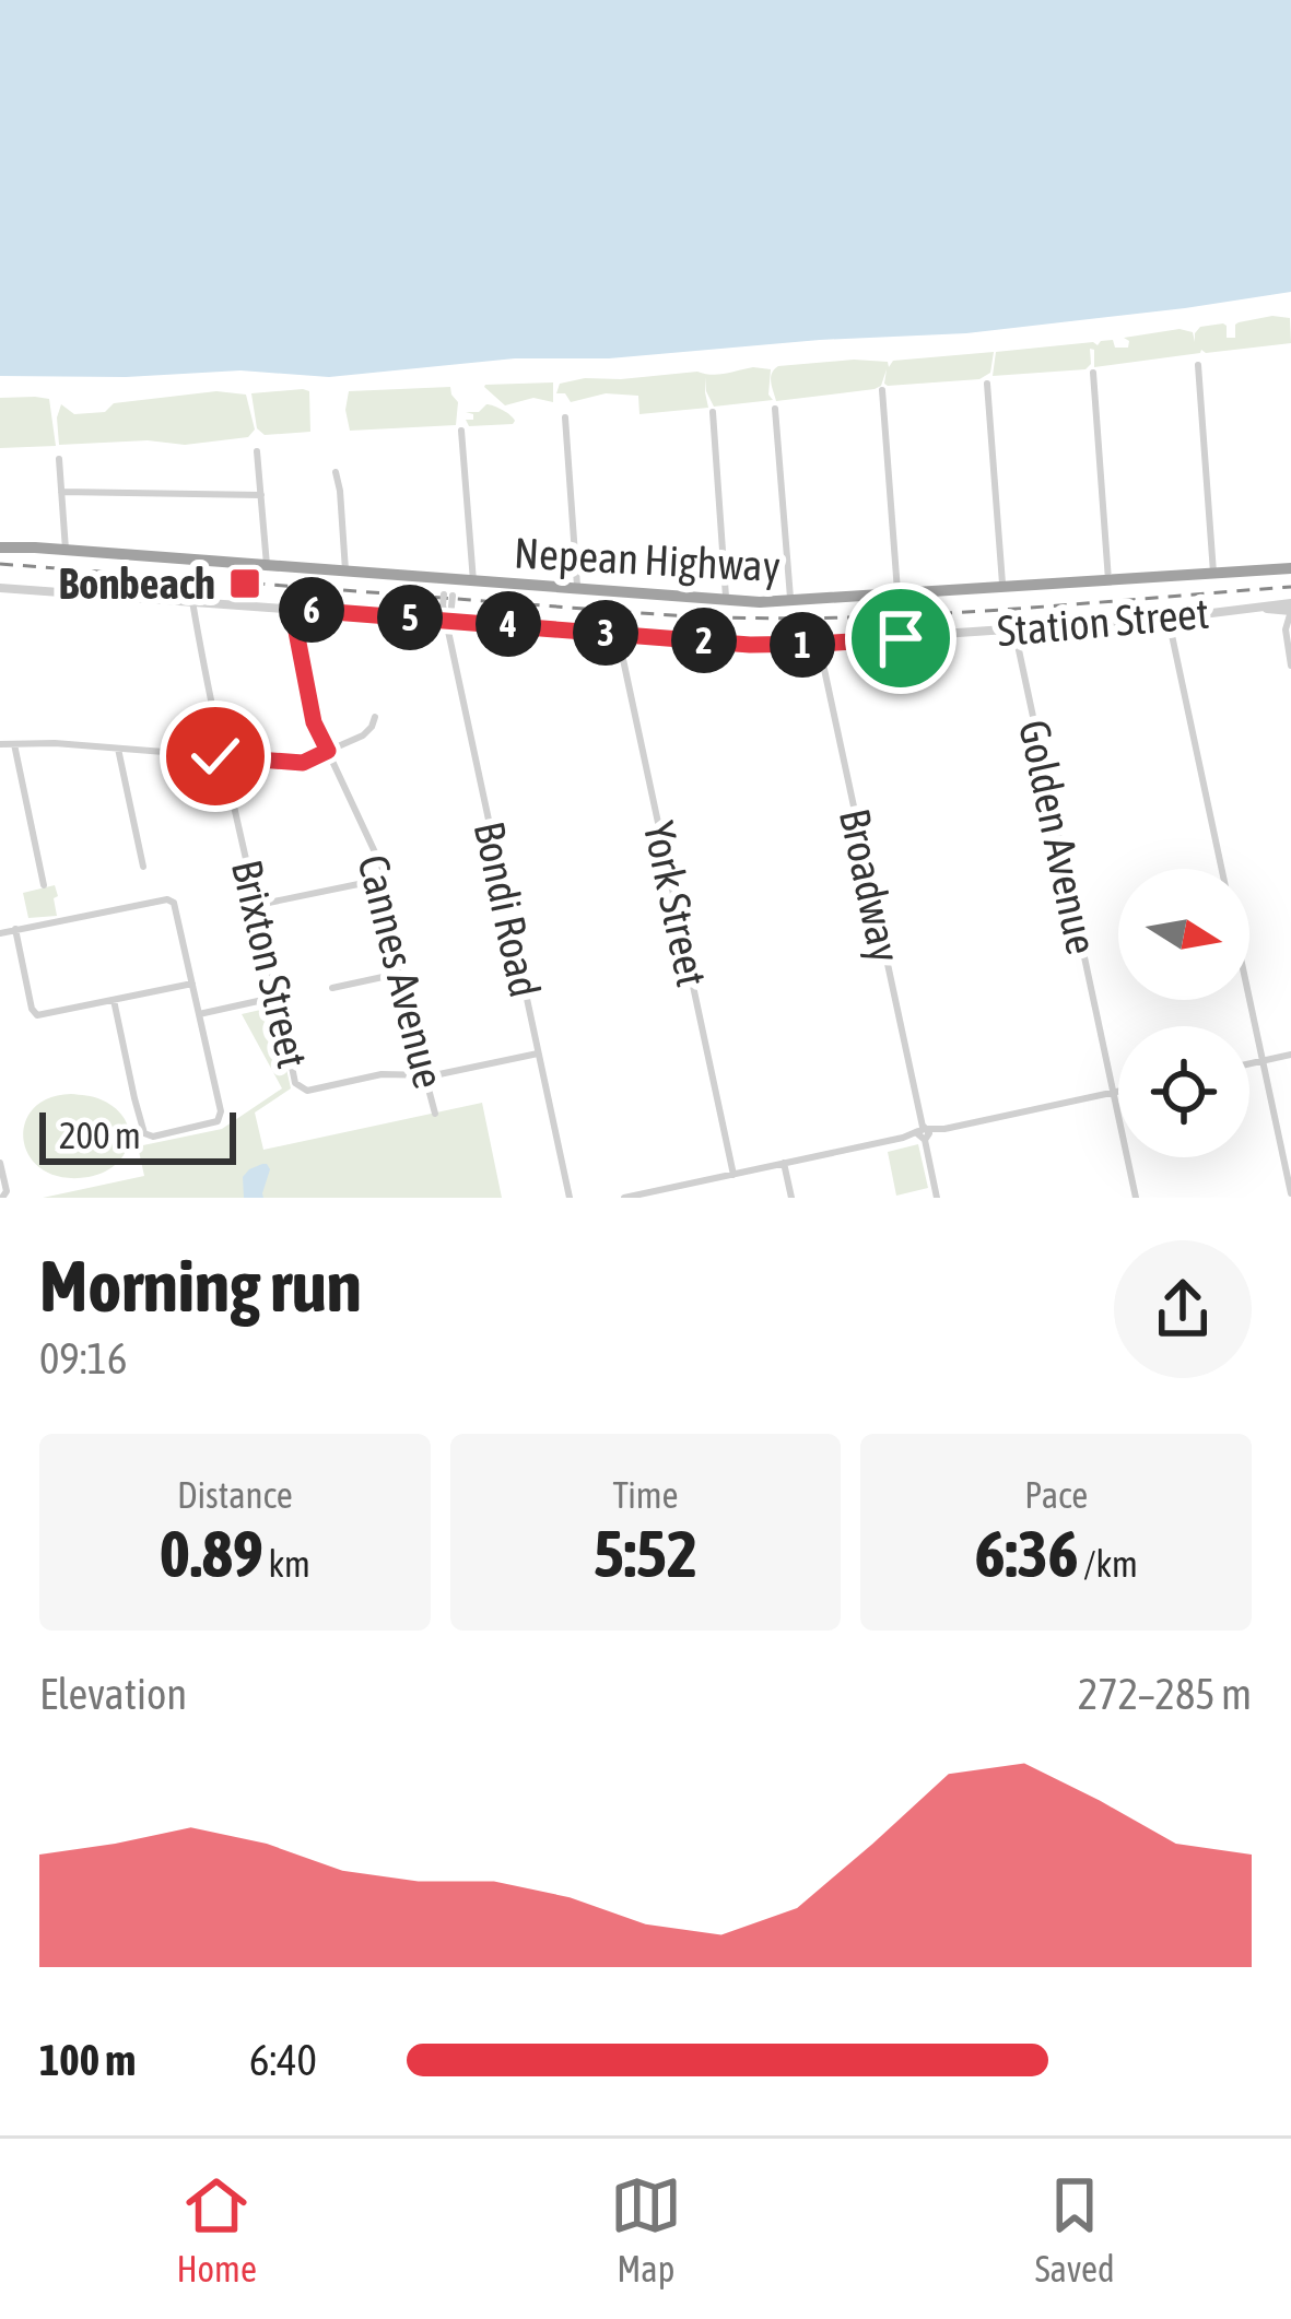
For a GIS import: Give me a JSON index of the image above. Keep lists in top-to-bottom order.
{
  "streets": {
    "highway": ["Nepean Highway"],
    "street": [
      "Station Street",
      "Golden Avenue",
      "Broadway",
      "York Street",
      "Bondi Road",
      "Brixton Street",
      "Cannes Avenue"
    ]
  },
  "crossings": [
    ["Station Street", "Golden Avenue"],
    ["Station Street", "Broadway"],
    ["Station Street", "York Street"],
    ["Station Street", "Bondi Road"],
    ["Station Street", "Brixton Street"],
    ["Station Street", "Cannes Avenue"],
    ["Brixton Street", "Cannes Avenue"]
  ],
  "places": {
    "transit": ["Bonbeach"]
  },
  "scale_bar": "200 m",
  "north": "right",
  "page": {
    "pins": [
      "6",
      "5",
      "4",
      "3",
      "2",
      "1"
    ],
    "scale": "200 m",
    "heading": ["Morning run", "09:16"],
    "stats": [
      ["Distance", "0.89 km"],
      ["Time", "5:52"],
      ["Pace", "6:36 /km"]
    ],
    "chart": ["Elevation", "272–285 m"],
    "list": [
      {
        "name": "100 m",
        "note": "6:40"
      }
    ],
    "tabs": ["Home", "Map", "Saved"]
  }
}
